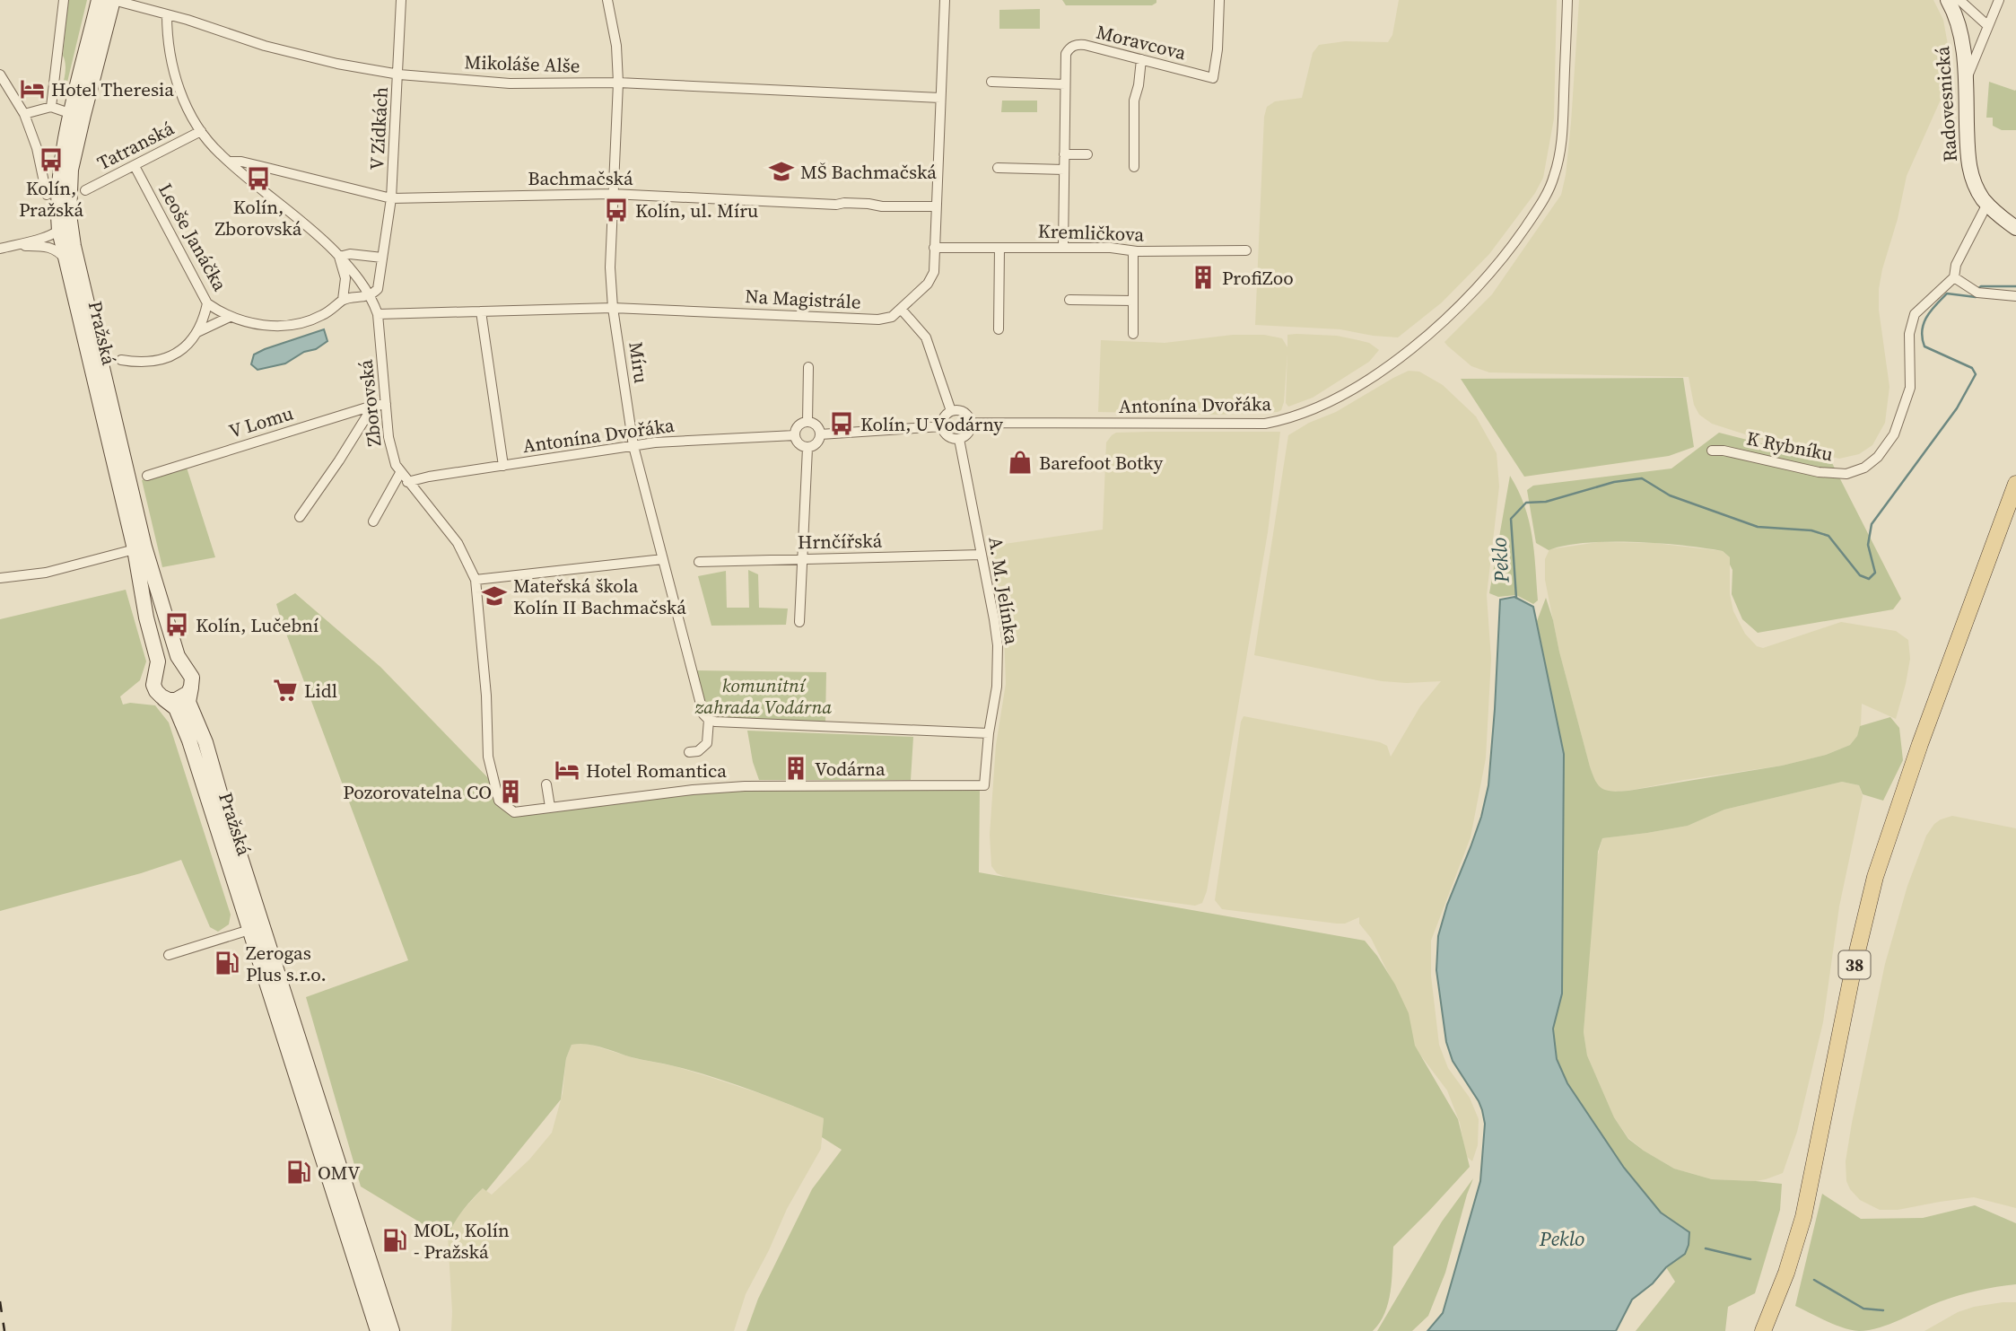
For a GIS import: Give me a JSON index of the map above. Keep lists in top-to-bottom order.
{
  "streets": {
    "main road": ["38"],
    "street": [
      "Moravcova",
      "Mikoláše Alše",
      "Radovesnická",
      "V Zídkách",
      "Tatranská",
      "Bachmačská",
      "Kremličkova",
      "Leoše Janáčka",
      "Na Magistrále",
      "Pražská",
      "Míru",
      "Zborovská",
      "Antonína Dvořáka",
      "V Lomu",
      "K Rybníku",
      "Hrnčířská",
      "A. M. Jelínka"
    ]
  },
  "crossings": [
    ["Moravcova", "Kremličkova"],
    ["Mikoláše Alše", "V Zídkách"],
    ["Mikoláše Alše", "Na Magistrále"],
    ["Mikoláše Alše", "Pražská"],
    ["Mikoláše Alše", "Míru"],
    ["Mikoláše Alše", "Zborovská"],
    ["Radovesnická", "K Rybníku"],
    ["V Zídkách", "Bachmačská"],
    ["V Zídkách", "Leoše Janáčka"],
    ["V Zídkách", "Zborovská"],
    ["Tatranská", "Leoše Janáčka"],
    ["Tatranská", "Zborovská"],
    ["Bachmačská", "Na Magistrále"],
    ["Bachmačská", "Míru"],
    ["Bachmačská", "Zborovská"],
    ["Kremličkova", "Na Magistrále"],
    ["Leoše Janáčka", "Zborovská"],
    ["Na Magistrále", "Míru"],
    ["Na Magistrále", "Zborovská"],
    ["Míru", "Antonína Dvořáka"],
    ["Zborovská", "Antonína Dvořáka"],
    ["Zborovská", "V Lomu"],
    ["Zborovská", "A. M. Jelínka"],
    ["Antonína Dvořáka", "A. M. Jelínka"],
    ["Hrnčířská", "A. M. Jelínka"]
  ],
  "water": ["Peklo"],
  "parks": ["komunitní zahrada Vodárna"],
  "places": {
    "hotel": ["Hotel Theresia", "Hotel Romantica"],
    "bus stop": [
      "Kolín, Pražská",
      "Kolín, Zborovská",
      "Kolín, ul. Míru",
      "Kolín, U Vodárny",
      "Kolín, Lučební"
    ],
    "school or university": ["MŠ Bachmačská", "Mateřská škola Kolín II Bachmačská"],
    "building": ["ProfiZoo", "Vodárna", "Pozorovatelna CO"],
    "shop": ["Barefoot Botky"],
    "supermarket": ["Lidl"],
    "fuel station": ["Zerogas Plus s.r.o.", "OMV", "MOL, Kolín - Pražská"]
  }
}
